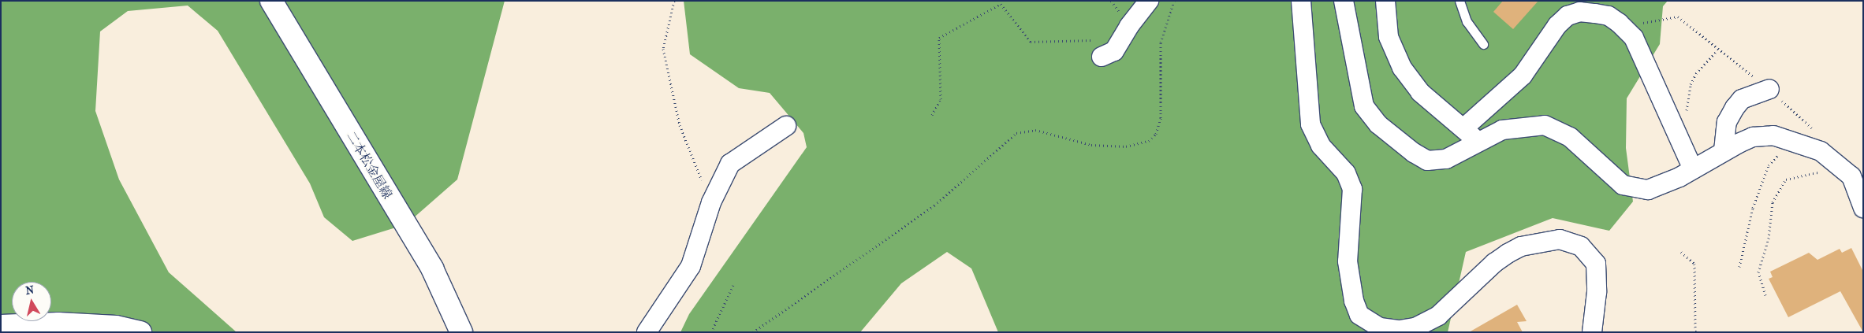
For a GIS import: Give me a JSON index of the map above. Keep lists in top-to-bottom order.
{
  "streets": {
    "main road": ["二本松金屋線"]
  },
  "north": "top"
}
